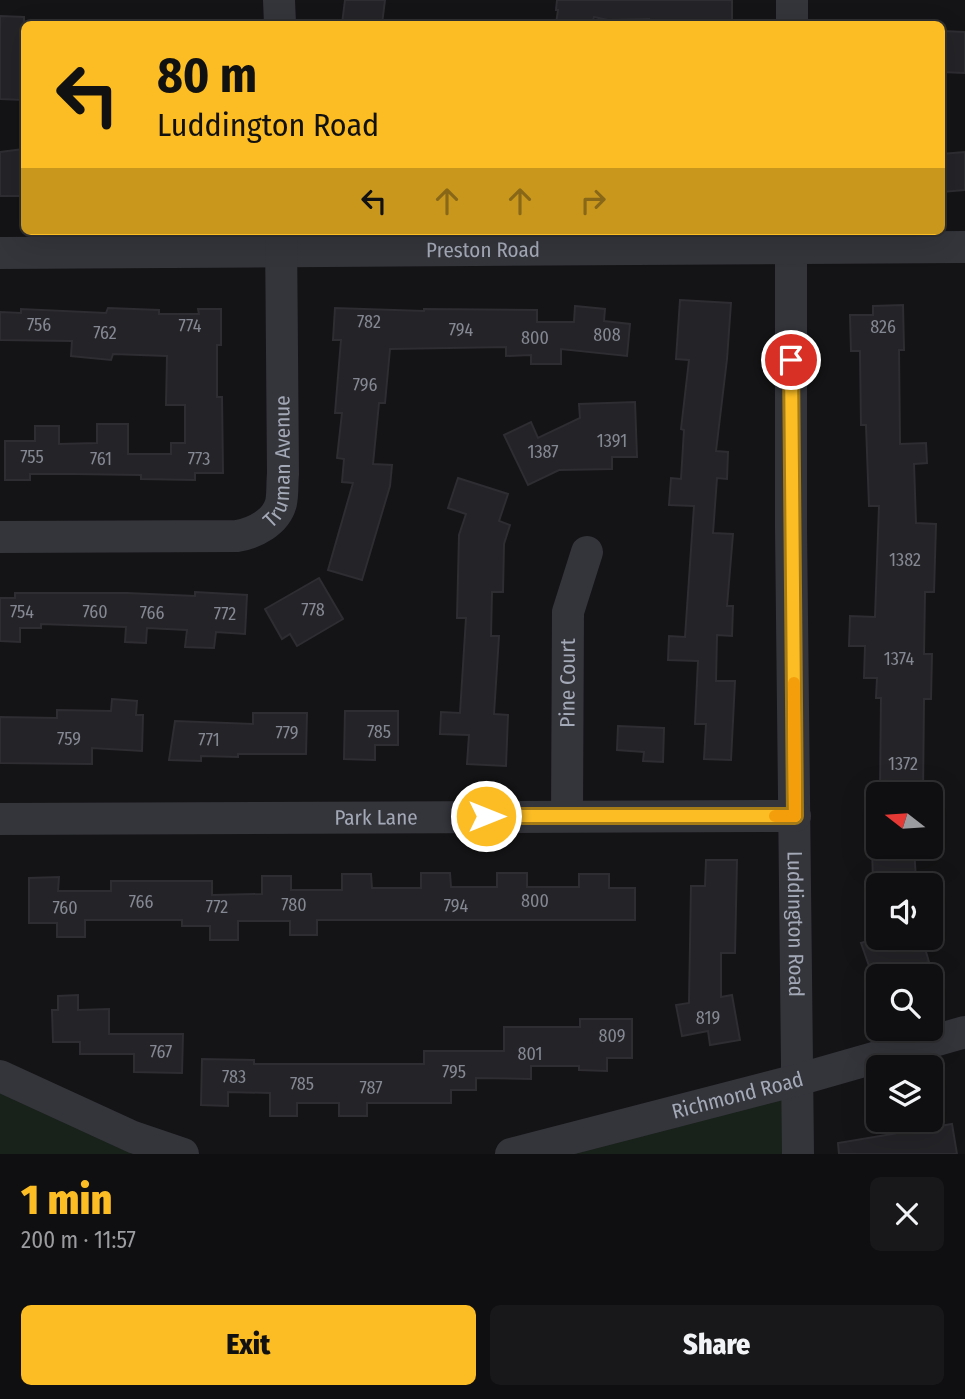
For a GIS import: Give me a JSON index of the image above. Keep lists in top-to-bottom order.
{
  "streets": {
    "street": [
      "Preston Road",
      "Truman Avenue",
      "Pine Court",
      "Park Lane",
      "Luddington Road",
      "Richmond Road"
    ]
  },
  "crossings": [
    ["Preston Road", "Truman Avenue"],
    ["Preston Road", "Luddington Road"],
    ["Pine Court", "Park Lane"],
    ["Park Lane", "Luddington Road"],
    ["Luddington Road", "Richmond Road"]
  ],
  "house_numbers": [
    "782",
    "756",
    "774",
    "826",
    "794",
    "762",
    "808",
    "800",
    "796",
    "1391",
    "1387",
    "755",
    "761",
    "773",
    "1382",
    "778",
    "754",
    "760",
    "766",
    "772",
    "1374",
    "785",
    "779",
    "759",
    "771",
    "1372",
    "800",
    "766",
    "780",
    "794",
    "772",
    "760",
    "819",
    "809",
    "767",
    "801",
    "795",
    "783",
    "785",
    "787"
  ],
  "north": "left",
  "page": {
    "turn": ["80 m", "Luddington Road"],
    "heading": ["1 min", "200 m · 11:57"],
    "buttons": ["Exit", "Share"]
  }
}
